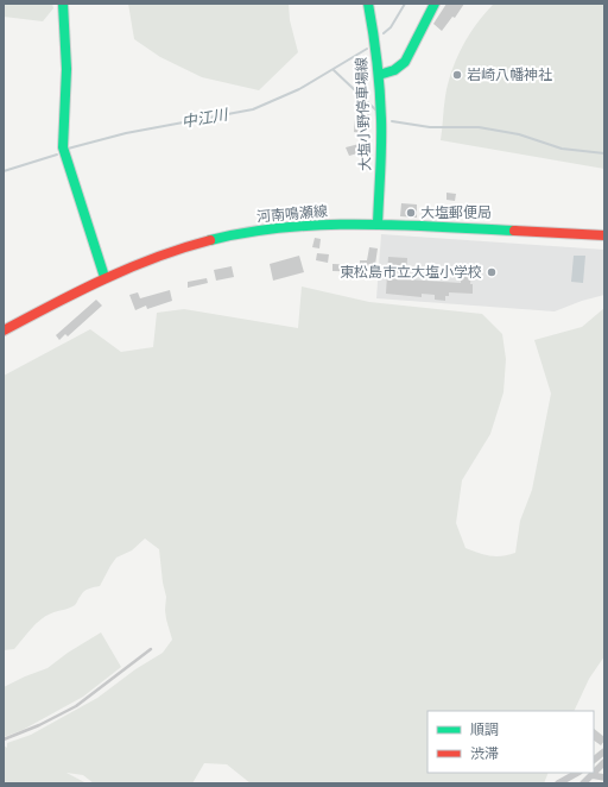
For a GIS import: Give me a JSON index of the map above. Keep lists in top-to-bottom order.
{
  "streets": {
    "main road": ["大塩小野停車場線", "河南鳴瀬線"]
  },
  "crossings": [
    ["大塩小野停車場線", "河南鳴瀬線"]
  ],
  "water": ["中江川"],
  "places": ["岩崎八幡神社", "大塩郵便局", "東松島市立大塩小学校"],
  "legend": ["順調", "渋滞"]
}
